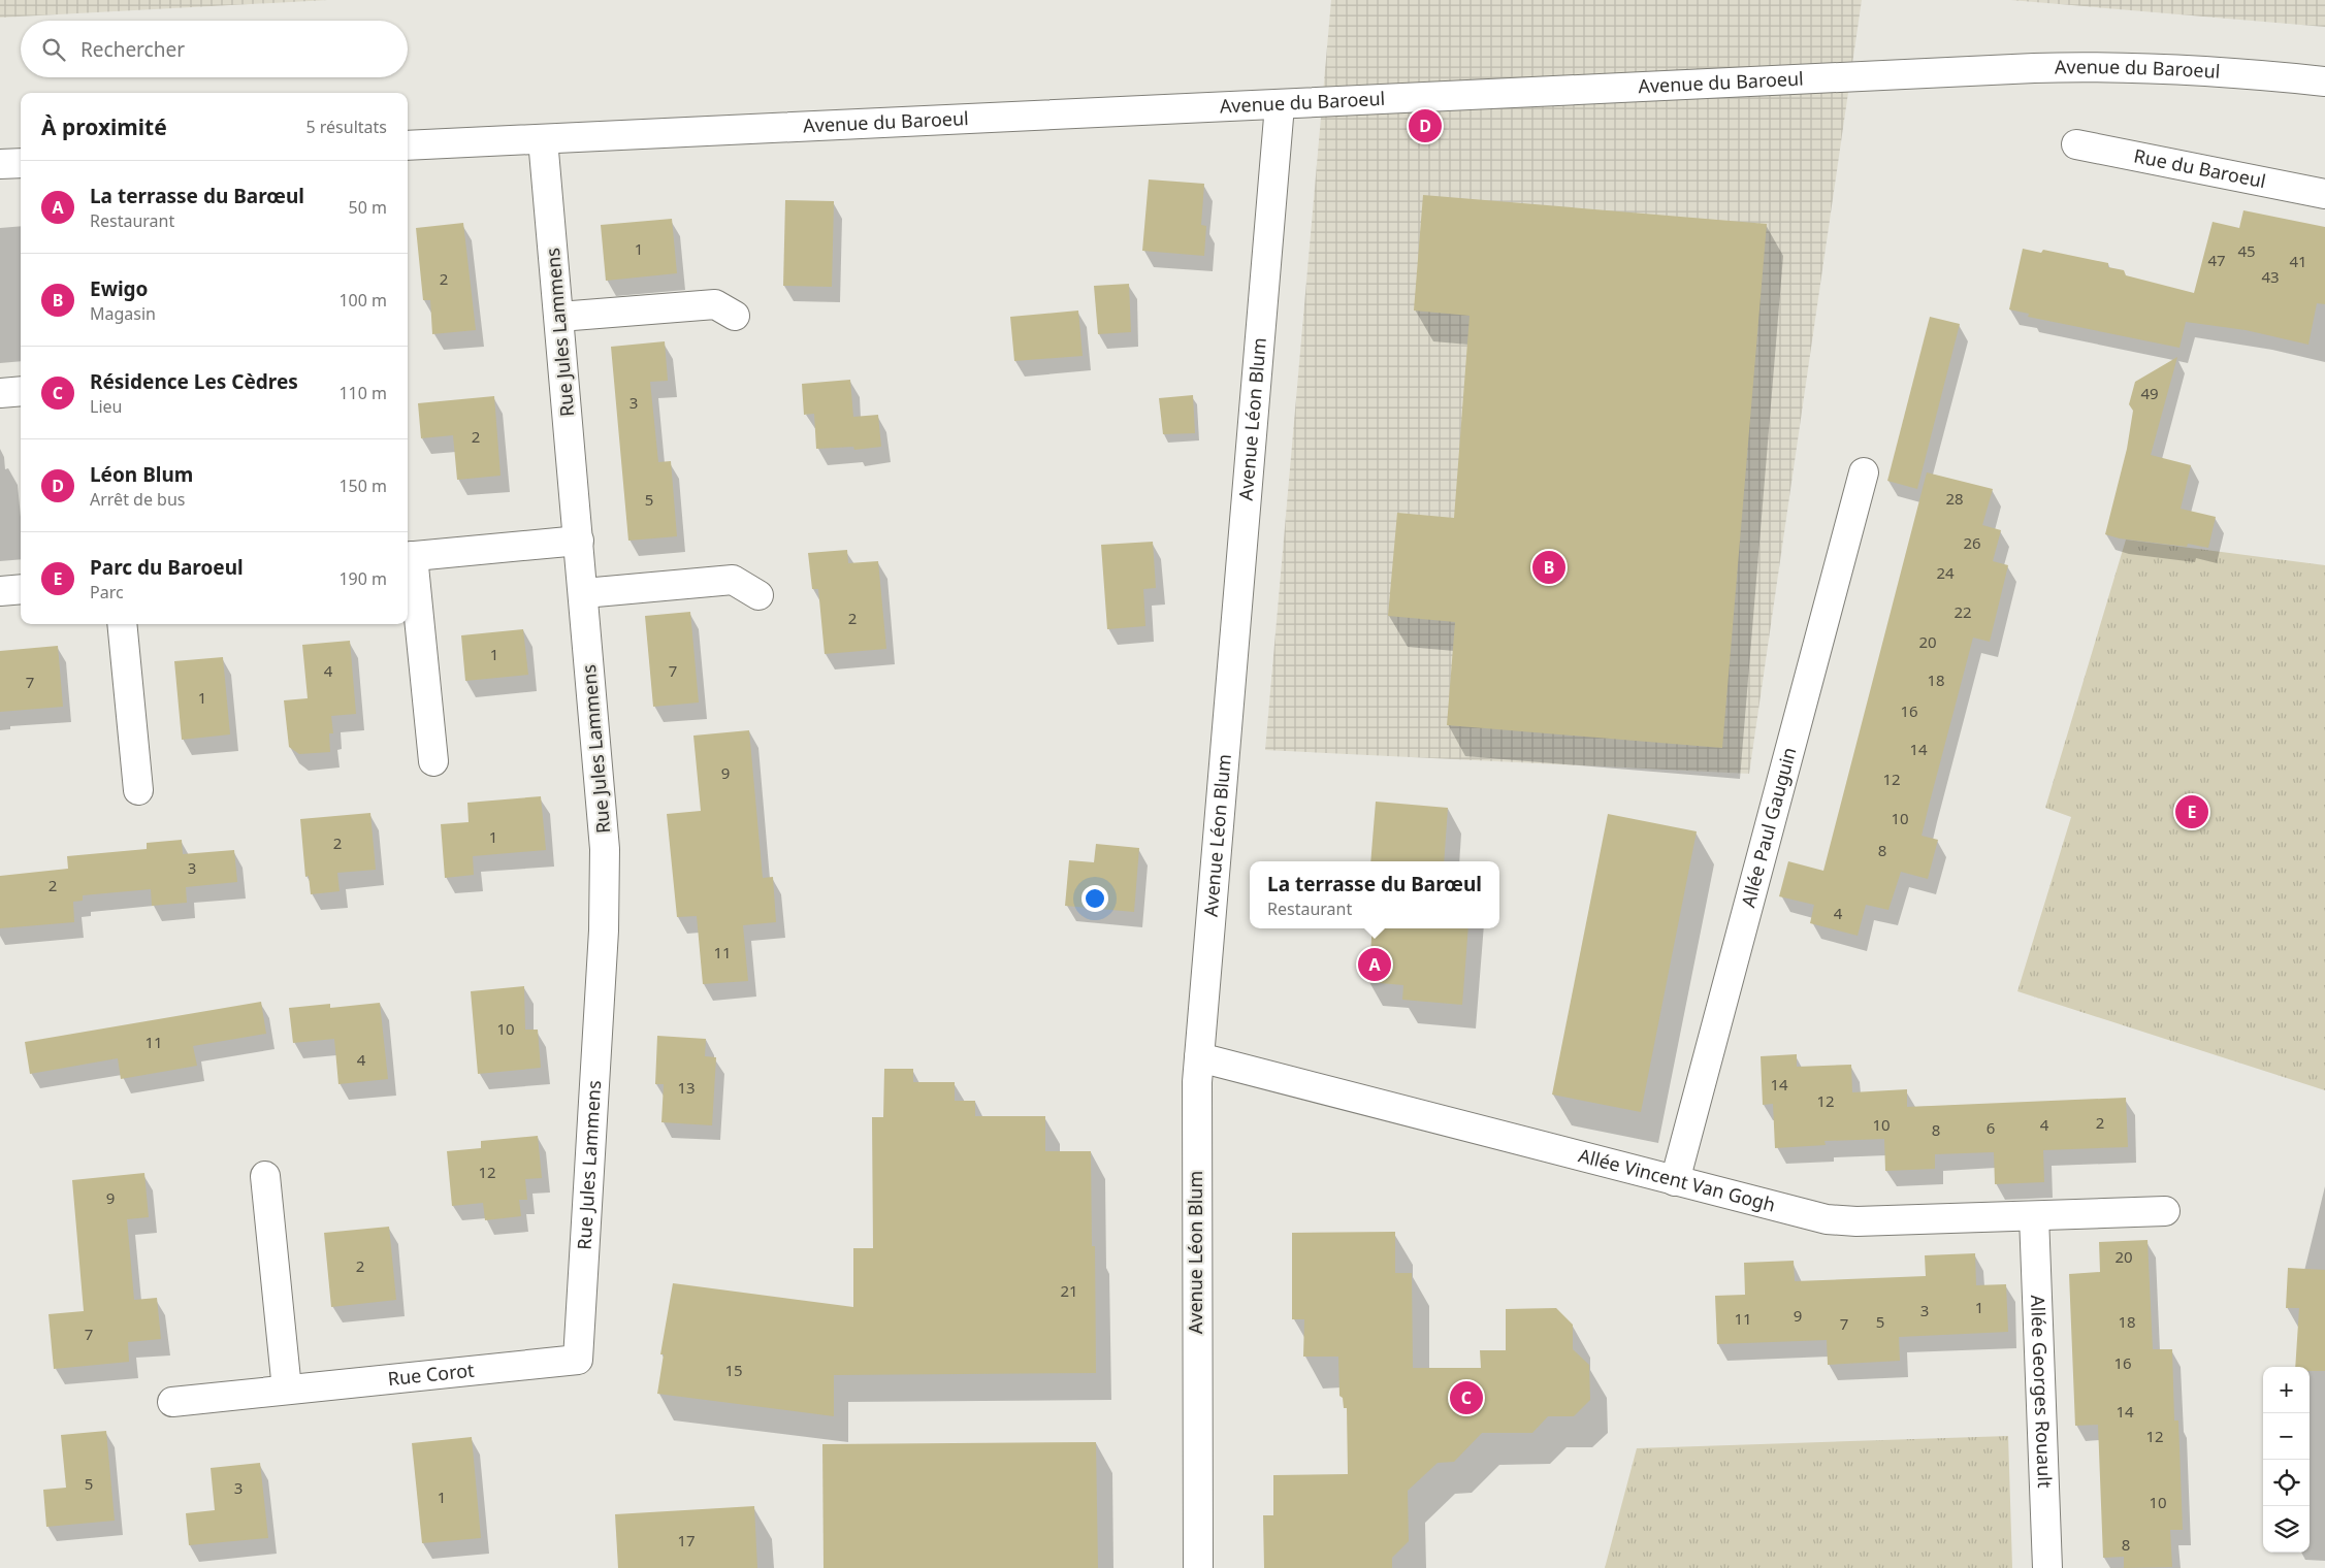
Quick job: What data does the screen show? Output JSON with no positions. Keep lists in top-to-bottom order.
{
  "streets": {
    "street": [
      "Avenue du Baroeul",
      "Rue du Baroeul",
      "Rue Jules Lammens",
      "Avenue Léon Blum",
      "Allée Paul Gauguin",
      "Allée Vincent Van Gogh",
      "Rue Corot",
      "Allée Georges Rouault"
    ]
  },
  "crossings": [
    ["Avenue du Baroeul", "Rue Jules Lammens"],
    ["Avenue du Baroeul", "Avenue Léon Blum"],
    ["Rue Jules Lammens", "Rue Corot"],
    ["Avenue Léon Blum", "Allée Vincent Van Gogh"],
    ["Allée Paul Gauguin", "Allée Vincent Van Gogh"],
    ["Allée Vincent Van Gogh", "Allée Georges Rouault"]
  ],
  "house_numbers": [
    "1",
    "45",
    "47",
    "41",
    "43",
    "2",
    "49",
    "3",
    "2",
    "28",
    "5",
    "26",
    "24",
    "22",
    "2",
    "20",
    "1",
    "4",
    "7",
    "18",
    "7",
    "1",
    "16",
    "14",
    "9",
    "12",
    "10",
    "1",
    "2",
    "8",
    "3",
    "2",
    "4",
    "11",
    "10",
    "11",
    "4",
    "14",
    "13",
    "12",
    "2",
    "10",
    "4",
    "6",
    "8",
    "12",
    "9",
    "20",
    "2",
    "21",
    "1",
    "3",
    "9",
    "11",
    "5",
    "18",
    "7",
    "7",
    "16",
    "15",
    "14",
    "12",
    "5",
    "3",
    "1",
    "10",
    "17",
    "8"
  ],
  "page": {
    "search": "Rechercher",
    "heading": ["À proximité", "5 résultats"],
    "pins": [
      "D",
      "B",
      "E",
      "A",
      "C"
    ],
    "list": [
      {
        "mark": "A",
        "name": "La terrasse du Barœul",
        "note": "Restaurant",
        "value": "50 m"
      },
      {
        "mark": "B",
        "name": "Ewigo",
        "note": "Magasin",
        "value": "100 m"
      },
      {
        "mark": "C",
        "name": "Résidence Les Cèdres",
        "note": "Lieu",
        "value": "110 m"
      },
      {
        "mark": "D",
        "name": "Léon Blum",
        "note": "Arrêt de bus",
        "value": "150 m"
      },
      {
        "mark": "E",
        "name": "Parc du Baroeul",
        "note": "Parc",
        "value": "190 m"
      }
    ],
    "popup": ["La terrasse du Barœul", "Restaurant"],
    "map_buttons": ["+", "−"]
  }
}
